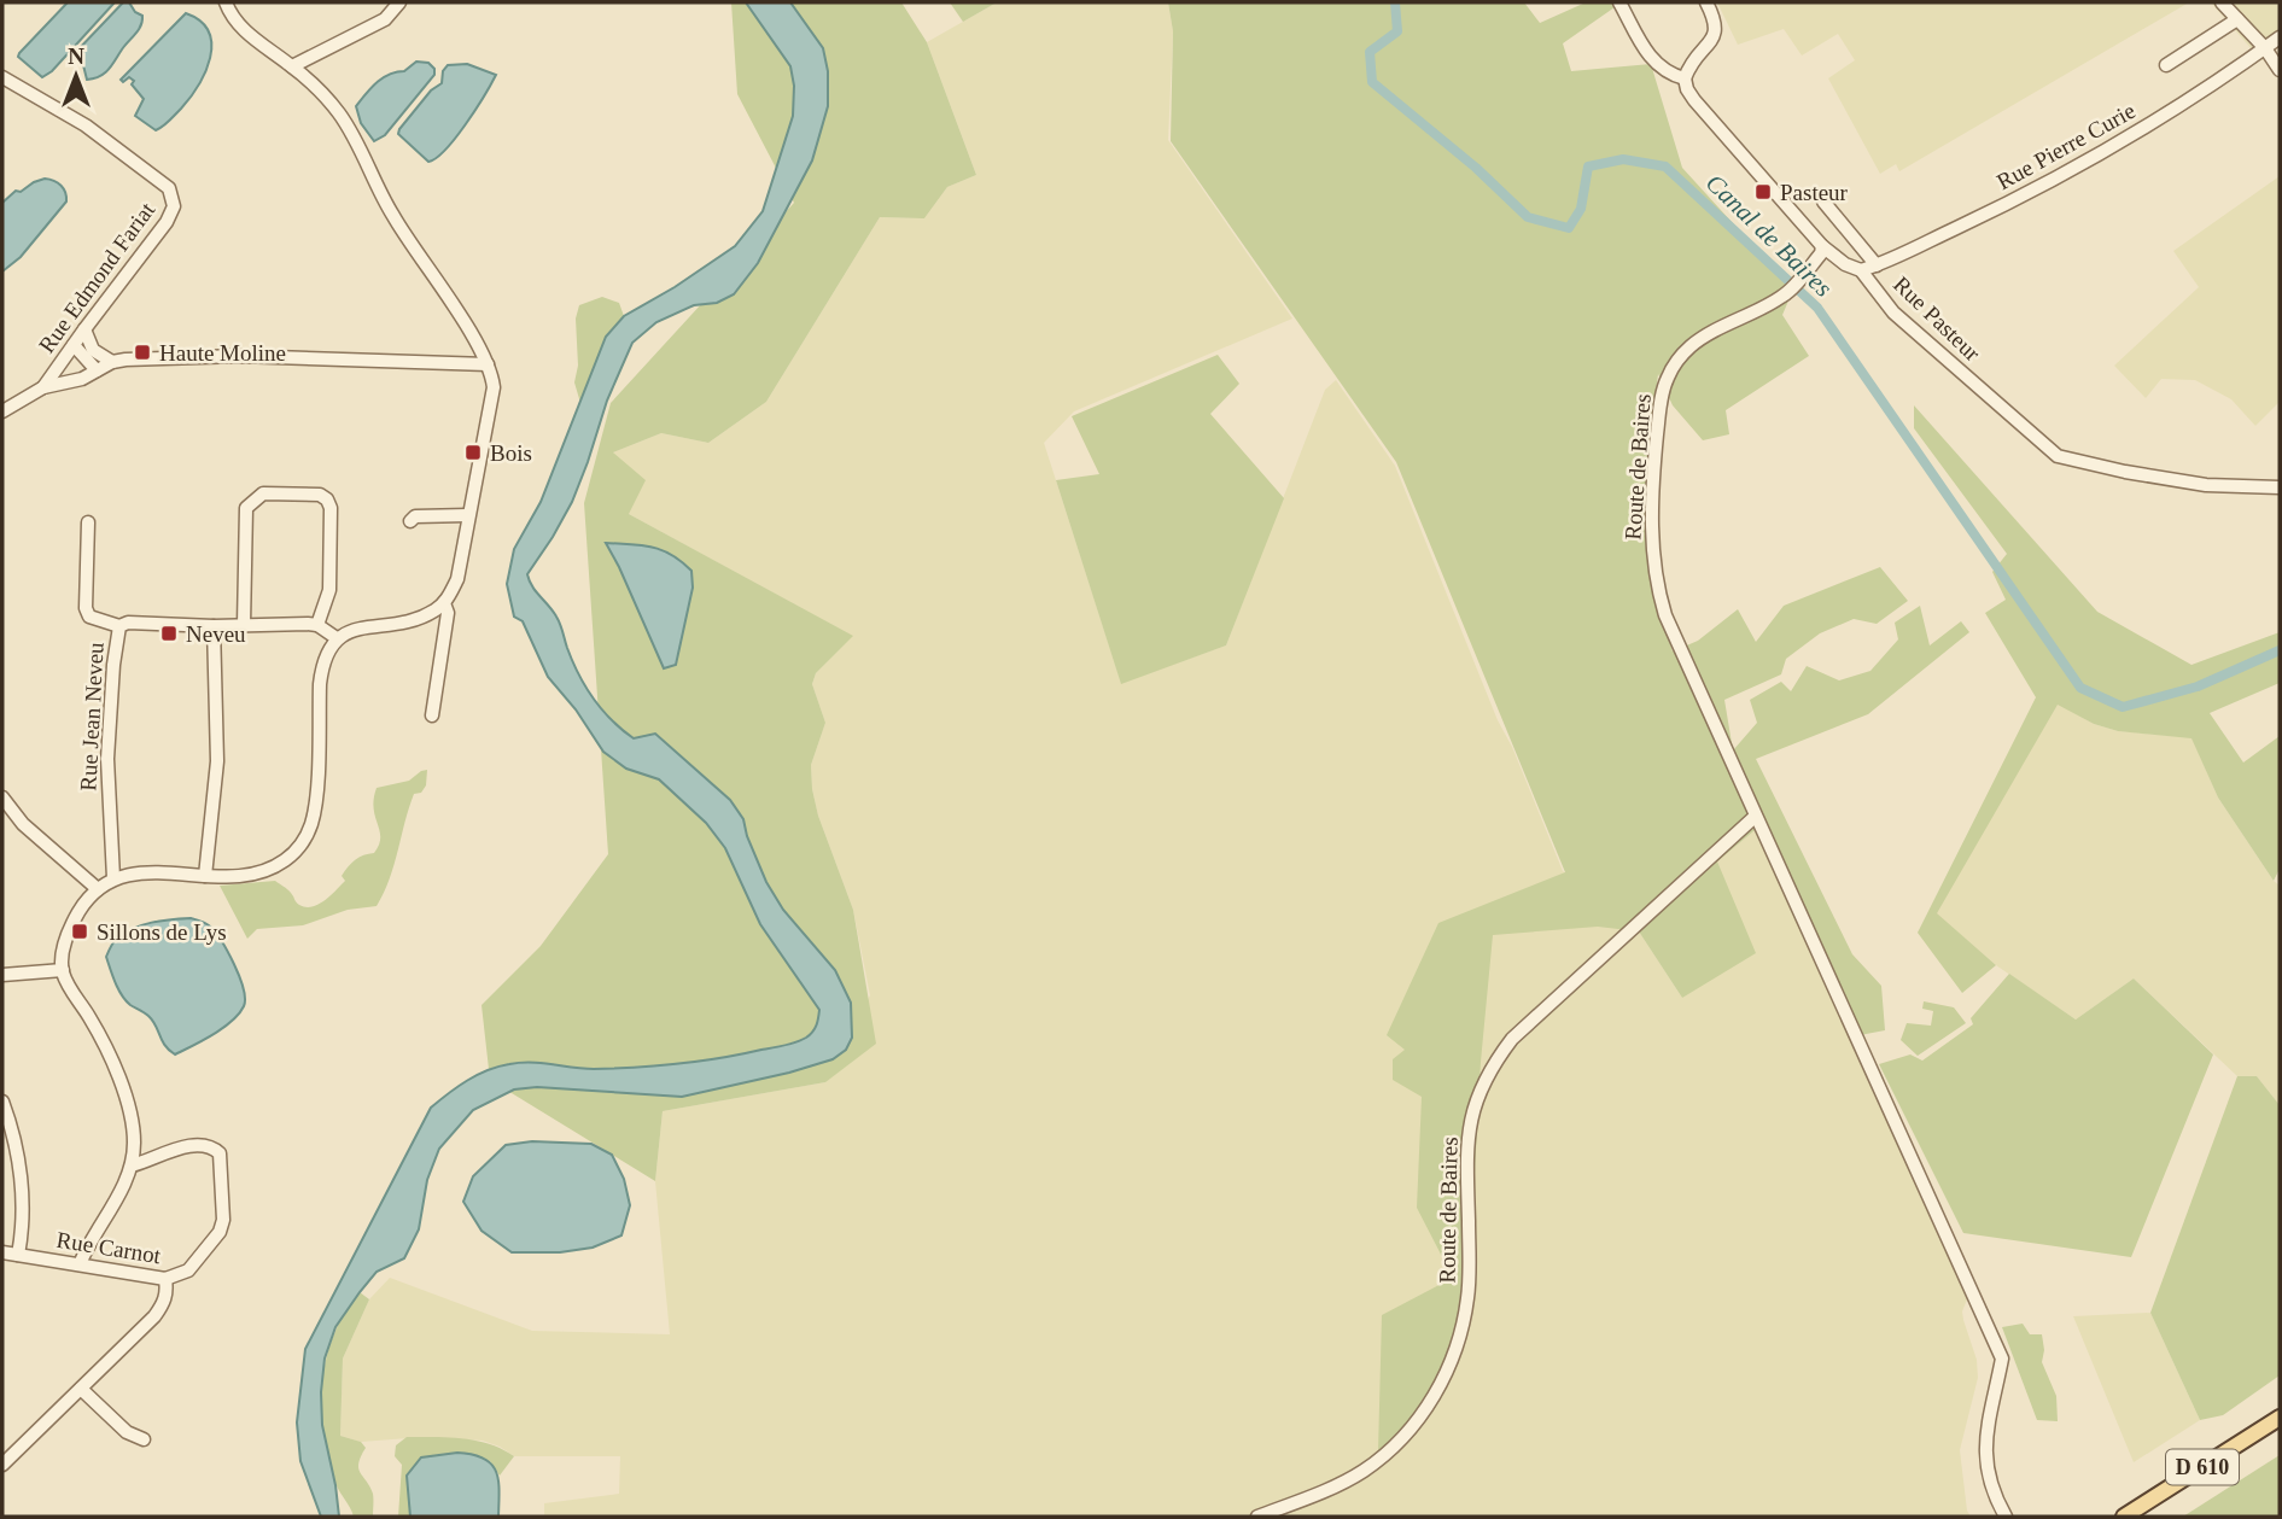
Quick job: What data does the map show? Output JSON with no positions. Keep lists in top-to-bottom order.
{
  "streets": {
    "main road": ["D 610"],
    "street": [
      "Rue Pierre Curie",
      "Rue Edmond Fariat",
      "Rue Pasteur",
      "Route de Baires",
      "Rue Jean Neveu",
      "Rue Carnot"
    ]
  },
  "crossings": [
    ["Rue Pierre Curie", "Rue Pasteur"],
    ["Rue Pasteur", "Route de Baires"]
  ],
  "water": ["Canal de Baires"],
  "places": {
    "transit": [
      "Pasteur",
      "Haute Moline",
      "Bois",
      "Neveu",
      "Sillons de Lys"
    ]
  },
  "north": "top"
}
